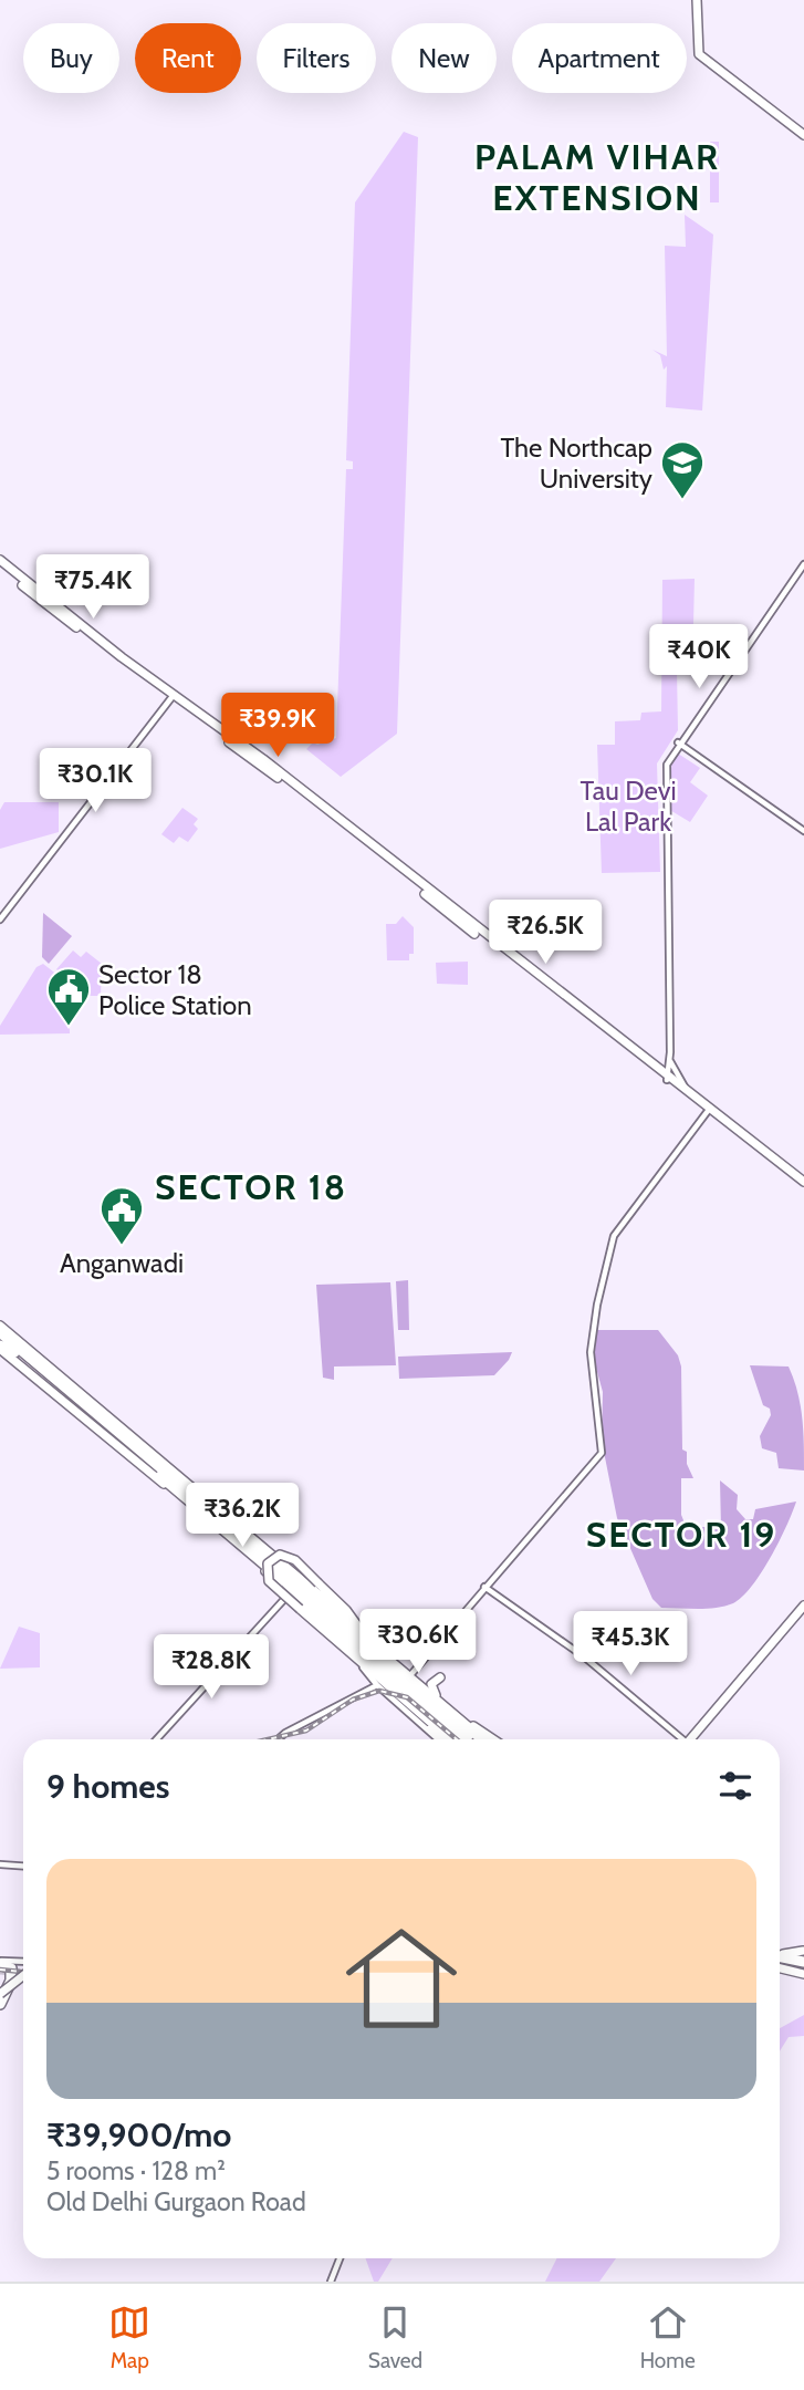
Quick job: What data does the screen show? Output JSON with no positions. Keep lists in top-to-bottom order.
{
  "districts": ["PALAM VIHAR EXTENSION", "SECTOR 18", "SECTOR 19"],
  "parks": ["Tau Devi Lal Park"],
  "places": {
    "school or university": ["The Northcap University"],
    "public building": ["Sector 18 Police Station", "Anganwadi"]
  },
  "page": {
    "chip": [
      "Buy",
      "Rent",
      "Filters",
      "New",
      "Apartment"
    ],
    "price": [
      "₹75.4K",
      "₹40K",
      "₹39.9K",
      "₹30.1K",
      "₹26.5K",
      "₹36.2K",
      "₹30.6K",
      "₹45.3K",
      "₹28.8K"
    ],
    "heading": "9 homes",
    "list": [
      {
        "name": "₹39,900/mo",
        "note": "5 rooms · 128 m² · Old Delhi Gurgaon Road"
      }
    ],
    "tabs": ["Map", "Saved", "Home"]
  }
}
